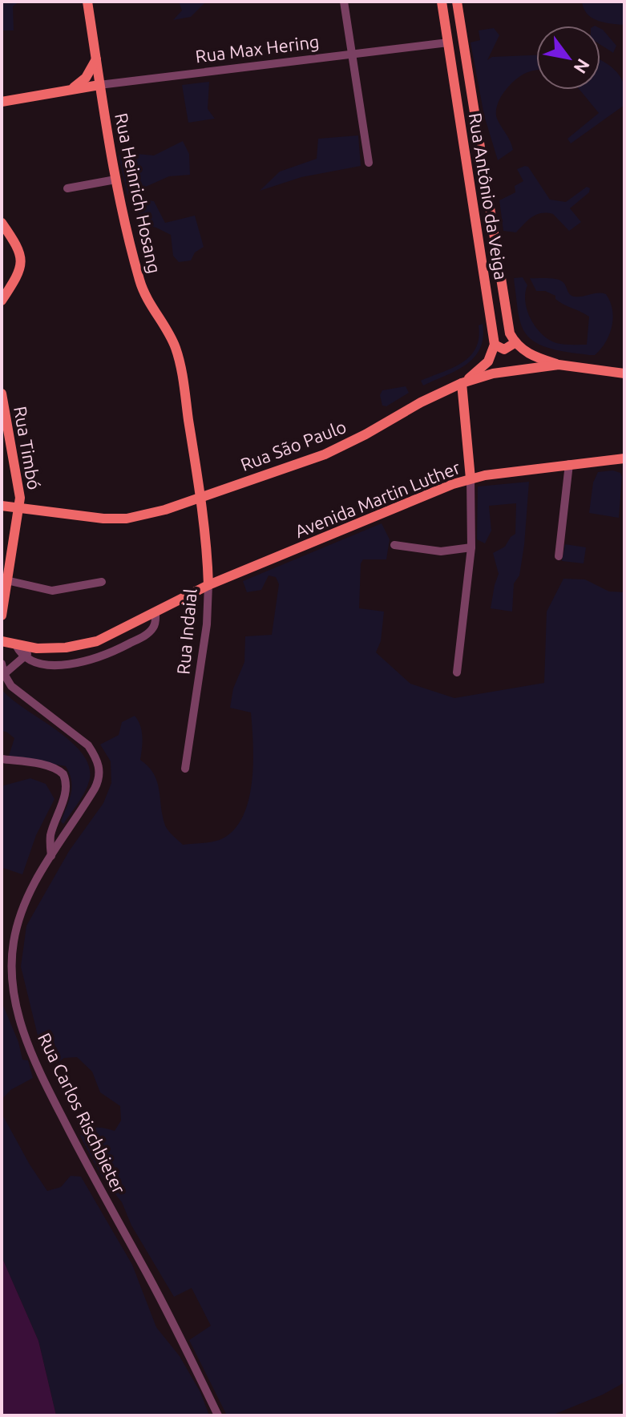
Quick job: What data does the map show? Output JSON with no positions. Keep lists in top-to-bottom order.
{
  "streets": {
    "main road": [
      "Rua Max Hering",
      "Rua Heinrich Hosang",
      "Rua Antônio da Veiga",
      "Rua São Paulo",
      "Rua Timbó",
      "Avenida Martin Luther",
      "Rua Indaial"
    ],
    "street": ["Rua Carlos Rischbieter"]
  },
  "crossings": [
    ["Rua Max Hering", "Rua Heinrich Hosang"],
    ["Rua Max Hering", "Rua Antônio da Veiga"],
    ["Rua Heinrich Hosang", "Rua São Paulo"],
    ["Rua Heinrich Hosang", "Rua Indaial"],
    ["Rua São Paulo", "Rua Timbó"],
    ["Rua São Paulo", "Rua Indaial"],
    ["Avenida Martin Luther", "Rua Indaial"]
  ],
  "north": "bottom right"
}
